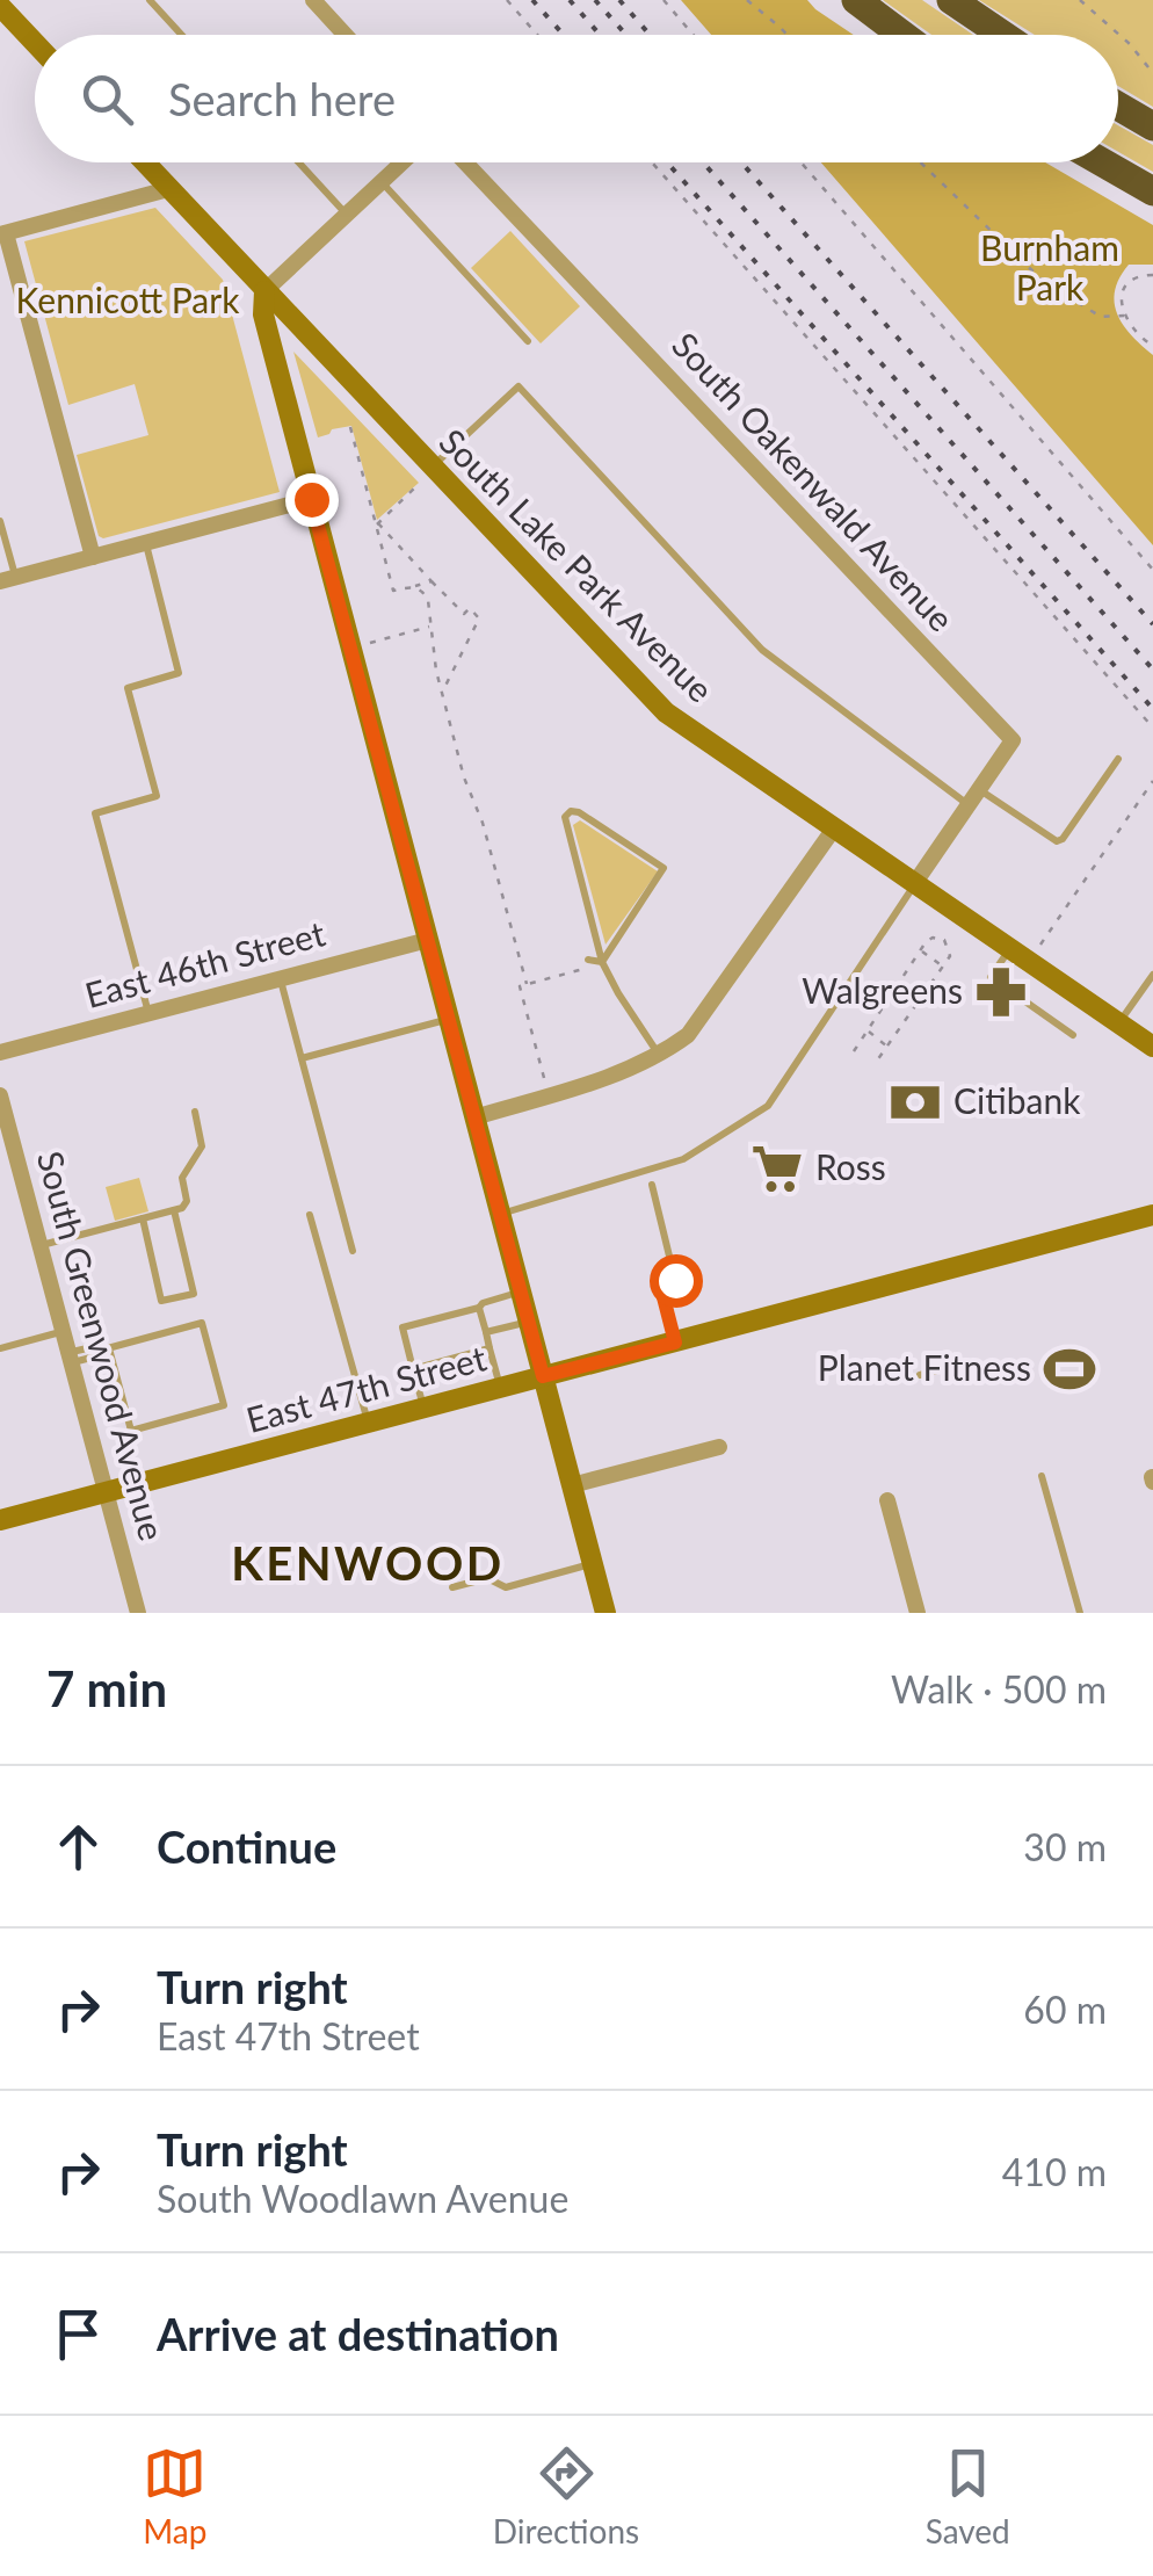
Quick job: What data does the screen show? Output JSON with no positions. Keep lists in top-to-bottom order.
{
  "streets": {
    "street": [
      "South Oakenwald Avenue",
      "South Lake Park Avenue",
      "East 46th Street",
      "South Greenwood Avenue",
      "East 47th Street"
    ]
  },
  "crossings": [
    ["South Oakenwald Avenue", "South Lake Park Avenue"],
    ["South Greenwood Avenue", "East 47th Street"]
  ],
  "districts": ["KENWOOD"],
  "parks": ["Burnham Park", "Kennicott Park"],
  "places": {
    "pharmacy": ["Walgreens"],
    "bank": ["Citibank"],
    "supermarket": ["Ross"],
    "sports": ["Planet Fitness"]
  },
  "page": {
    "search": "Search here",
    "heading": ["7 min", "Walk · 500 m"],
    "list": [
      ["Continue", "30 m"],
      ["Turn right", "East 47th Street", "60 m"],
      ["Turn right", "South Woodlawn Avenue", "410 m"],
      "Arrive at destination"
    ],
    "nav": ["Map", "Directions", "Saved"]
  }
}
